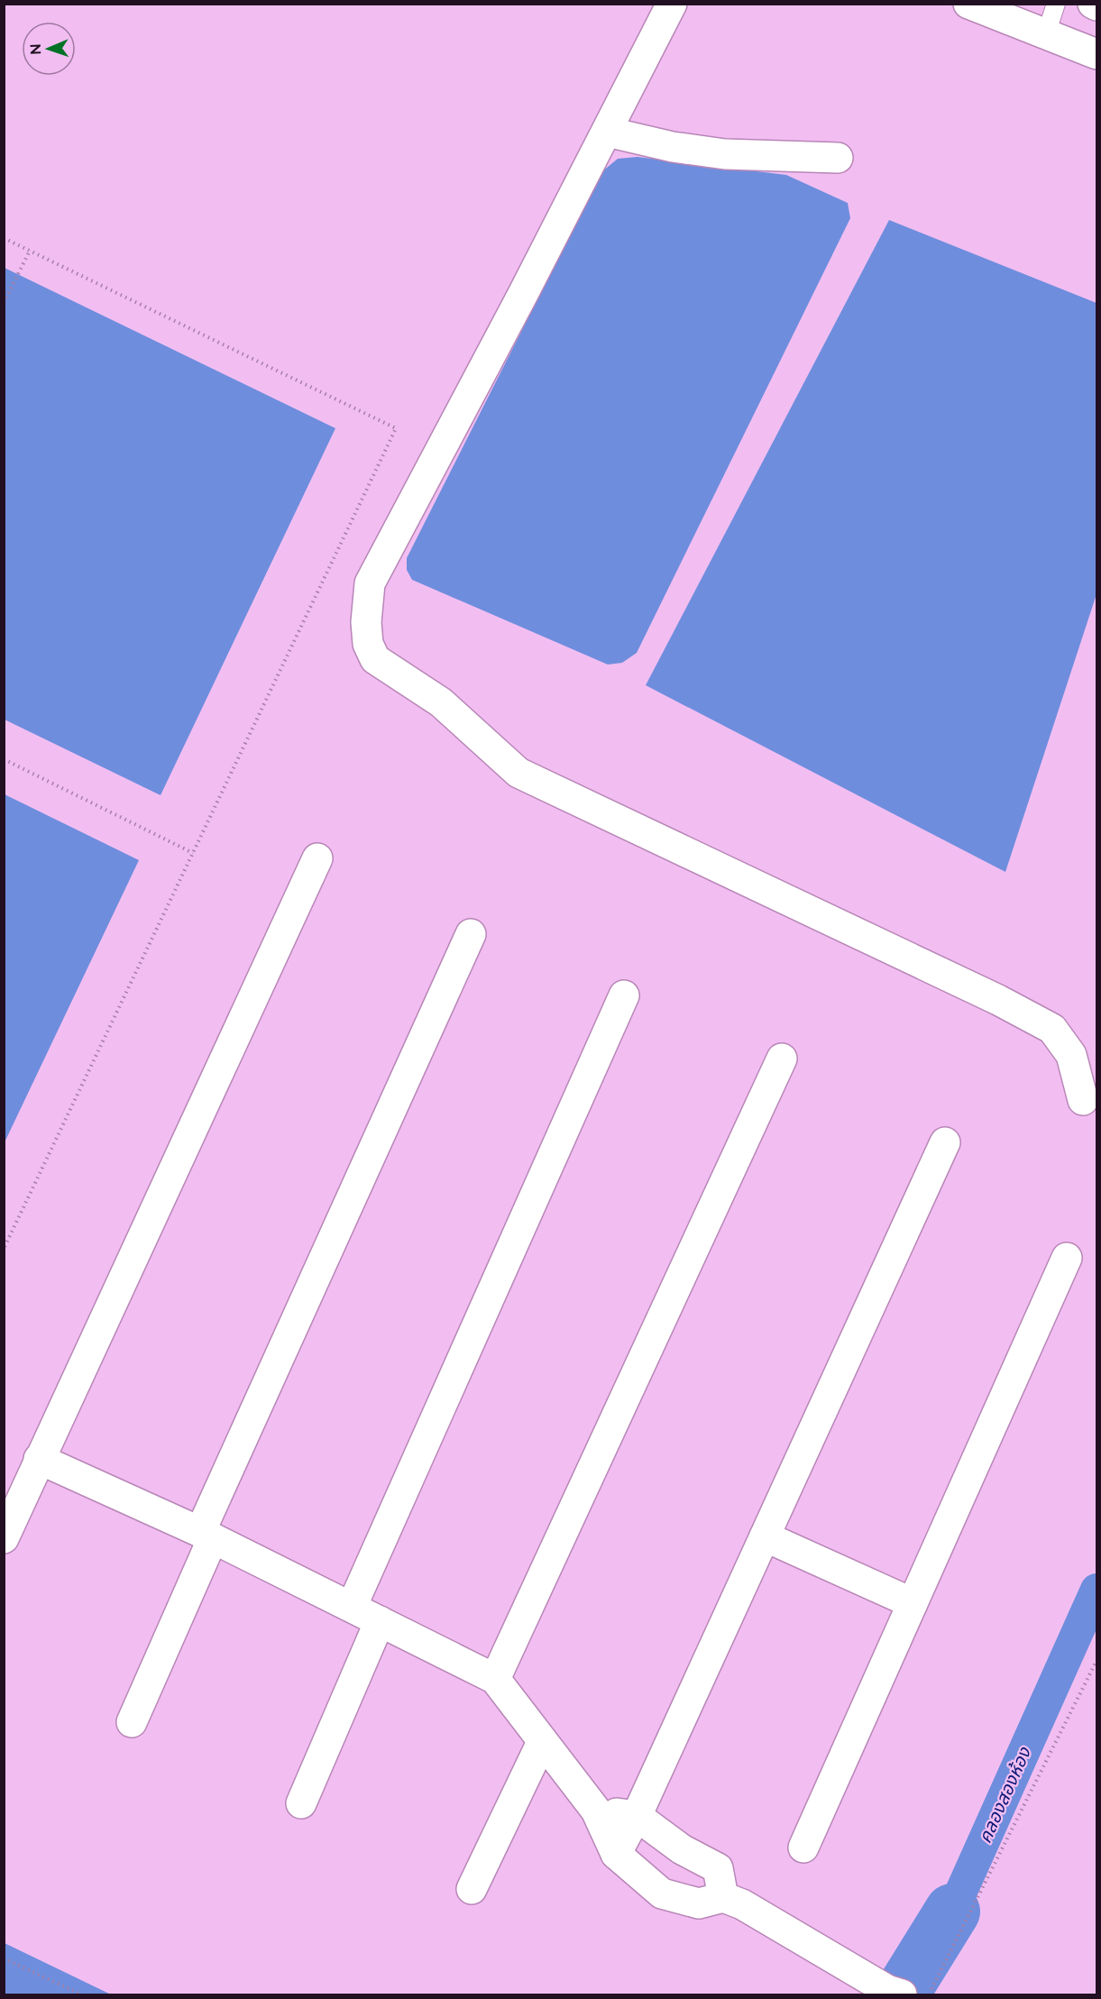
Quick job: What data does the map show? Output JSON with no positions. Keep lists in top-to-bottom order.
{
  "water": ["คลองสองห้อง"],
  "north": "left"
}
